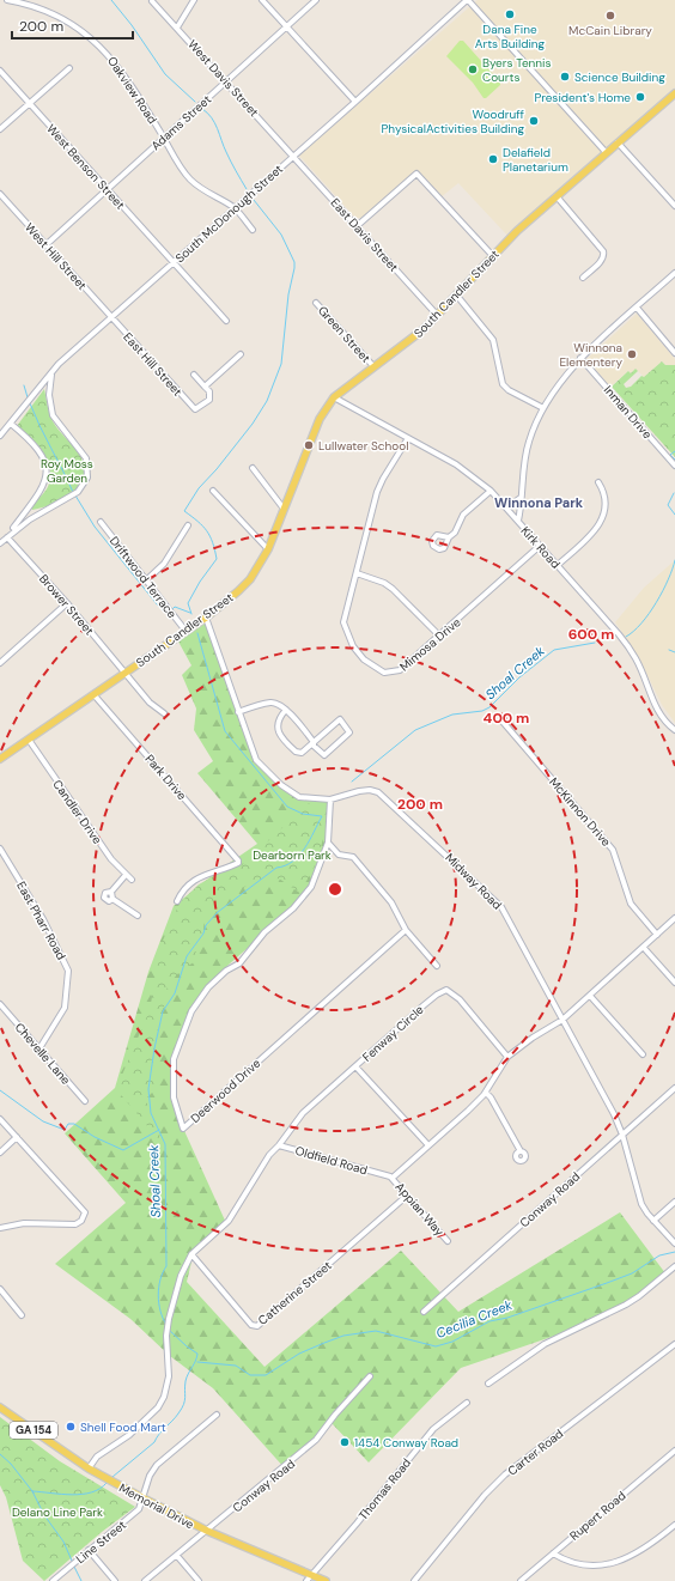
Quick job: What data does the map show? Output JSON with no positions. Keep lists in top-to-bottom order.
{
  "streets": {
    "main road": ["South Candler Street", "GA 154", "Memorial Drive"],
    "street": [
      "West Davis Street",
      "Oakview Road",
      "Adams Street",
      "West Benson Street",
      "South McDonough Street",
      "East Davis Street",
      "West Hill Street",
      "Green Street",
      "East Hill Street",
      "Inman Drive",
      "Kirk Road",
      "Driftwood Terrace",
      "Brower Street",
      "Mimosa Drive",
      "Park Drive",
      "Candler Drive",
      "McKinnon Drive",
      "Midway Road",
      "East Pharr Road",
      "Fenway Circle",
      "Chevelle Lane",
      "Deerwood Drive",
      "Oldfield Road",
      "Conway Road",
      "Appian Way",
      "Catherine Street",
      "Carter Road",
      "Thomas Road",
      "Rupert Road",
      "Line Street"
    ]
  },
  "crossings": [
    ["West Davis Street", "Adams Street"],
    ["West Davis Street", "South McDonough Street"],
    ["West Davis Street", "East Davis Street"],
    ["Oakview Road", "Adams Street"],
    ["Oakview Road", "South McDonough Street"],
    ["Adams Street", "West Benson Street"],
    ["Adams Street", "West Hill Street"],
    ["West Benson Street", "South McDonough Street"],
    ["South McDonough Street", "East Davis Street"],
    ["South McDonough Street", "West Hill Street"],
    ["South McDonough Street", "East Hill Street"],
    ["East Davis Street", "South Candler Street"],
    ["West Hill Street", "East Hill Street"],
    ["South Candler Street", "Green Street"],
    ["South Candler Street", "Kirk Road"],
    ["South Candler Street", "Driftwood Terrace"],
    ["South Candler Street", "Brower Street"],
    ["South Candler Street", "Park Drive"],
    ["South Candler Street", "Candler Drive"],
    ["South Candler Street", "Midway Road"],
    ["Kirk Road", "Mimosa Drive"],
    ["Midway Road", "Deerwood Drive"],
    ["Midway Road", "Conway Road"],
    ["East Pharr Road", "Chevelle Lane"],
    ["Fenway Circle", "Oldfield Road"],
    ["Oldfield Road", "Appian Way"],
    ["Oldfield Road", "Catherine Street"],
    ["Oldfield Road", "Memorial Drive"],
    ["Conway Road", "Memorial Drive"],
    ["Appian Way", "Catherine Street"],
    ["Thomas Road", "Memorial Drive"],
    ["Memorial Drive", "Line Street"]
  ],
  "districts": ["Winnona Park"],
  "water": ["Shoal Creek", "Cecilia Creek"],
  "parks": ["Roy Moss Garden", "Dearborn Park", "Delano Line Park"],
  "places": [
    "Dana Fine Arts Building",
    "McCain Library",
    "Byers Tennis Courts",
    "Science Building",
    "President's Home",
    "Woodruff PhysicalActivities Building",
    "Delafield Planetarium",
    "Winnona Elementery",
    "Lullwater School",
    "Shell Food Mart",
    "1454 Conway Road"
  ],
  "scale_bar": "200 m",
  "rings": ["600 m", "400 m", "200 m"]
}
